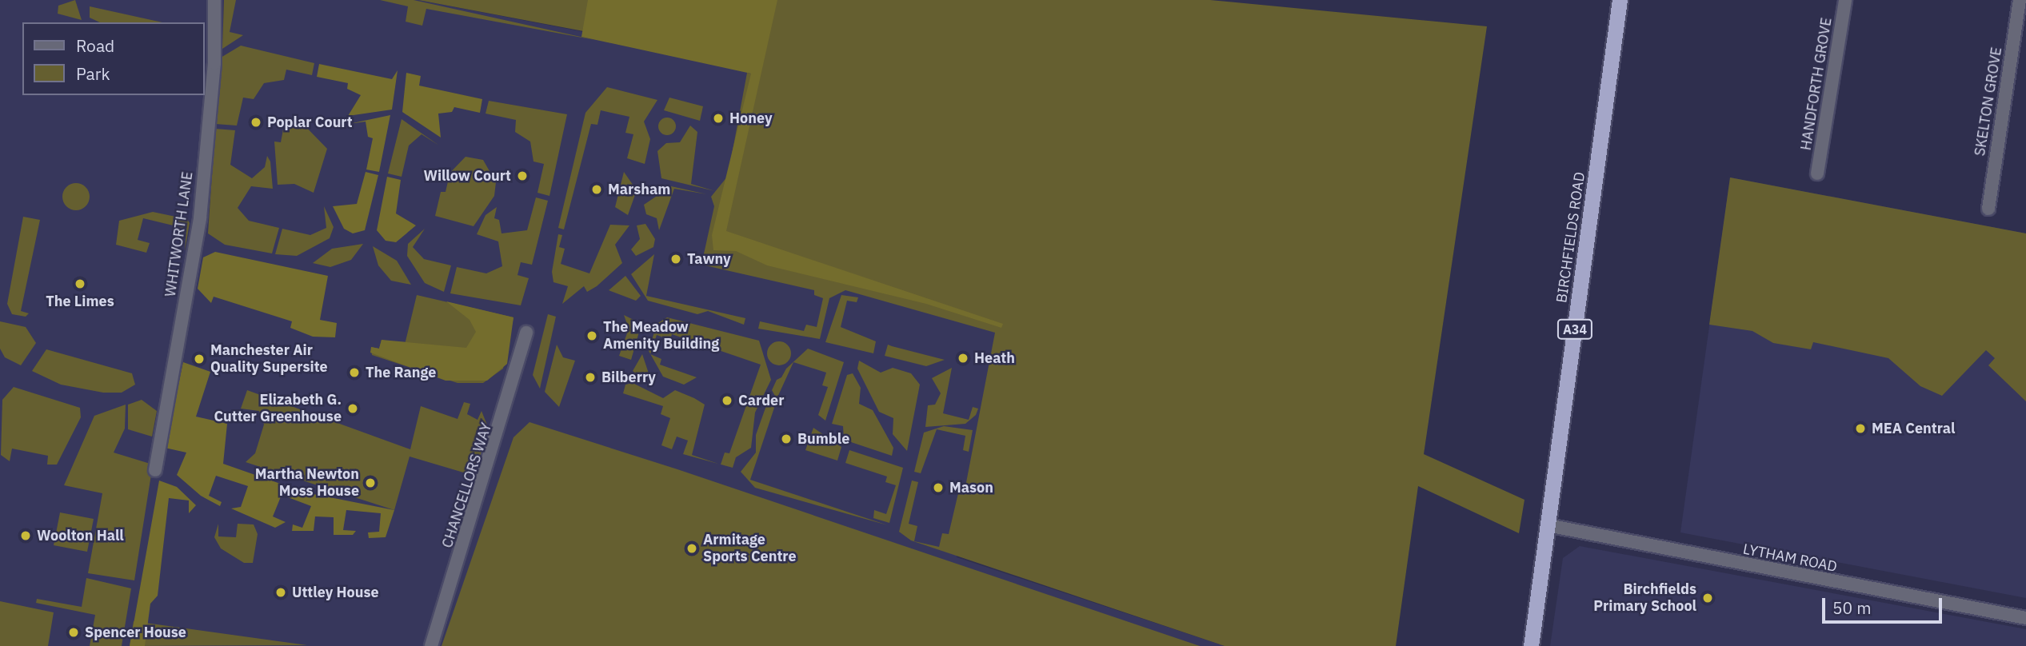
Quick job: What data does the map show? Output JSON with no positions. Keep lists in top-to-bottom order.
{
  "streets": {
    "highway": ["BIRCHFIELDS ROAD", "A34"],
    "street": [
      "HANDFORTH GROVE",
      "SKELTON GROVE",
      "WHITWORTH LANE",
      "CHANCELLORS WAY",
      "LYTHAM ROAD"
    ]
  },
  "crossings": [
    ["BIRCHFIELDS ROAD", "LYTHAM ROAD"]
  ],
  "places": [
    "Honey",
    "Poplar Court",
    "Willow Court",
    "Marsham",
    "Tawny",
    "The Limes",
    "The Meadow Amenity Building",
    "Heath",
    "Manchester Air Quality Supersite",
    "The Range",
    "Bilberry",
    "Carder",
    "Elizabeth G. Cutter Greenhouse",
    "MEA Central",
    "Bumble",
    "Martha Newton Moss House",
    "Mason",
    "Woolton Hall",
    "Armitage Sports Centre",
    "Uttley House",
    "Birchfields Primary School",
    "Spencer House"
  ],
  "legend": ["Road", "Park"],
  "scale_bar": "50 m"
}
